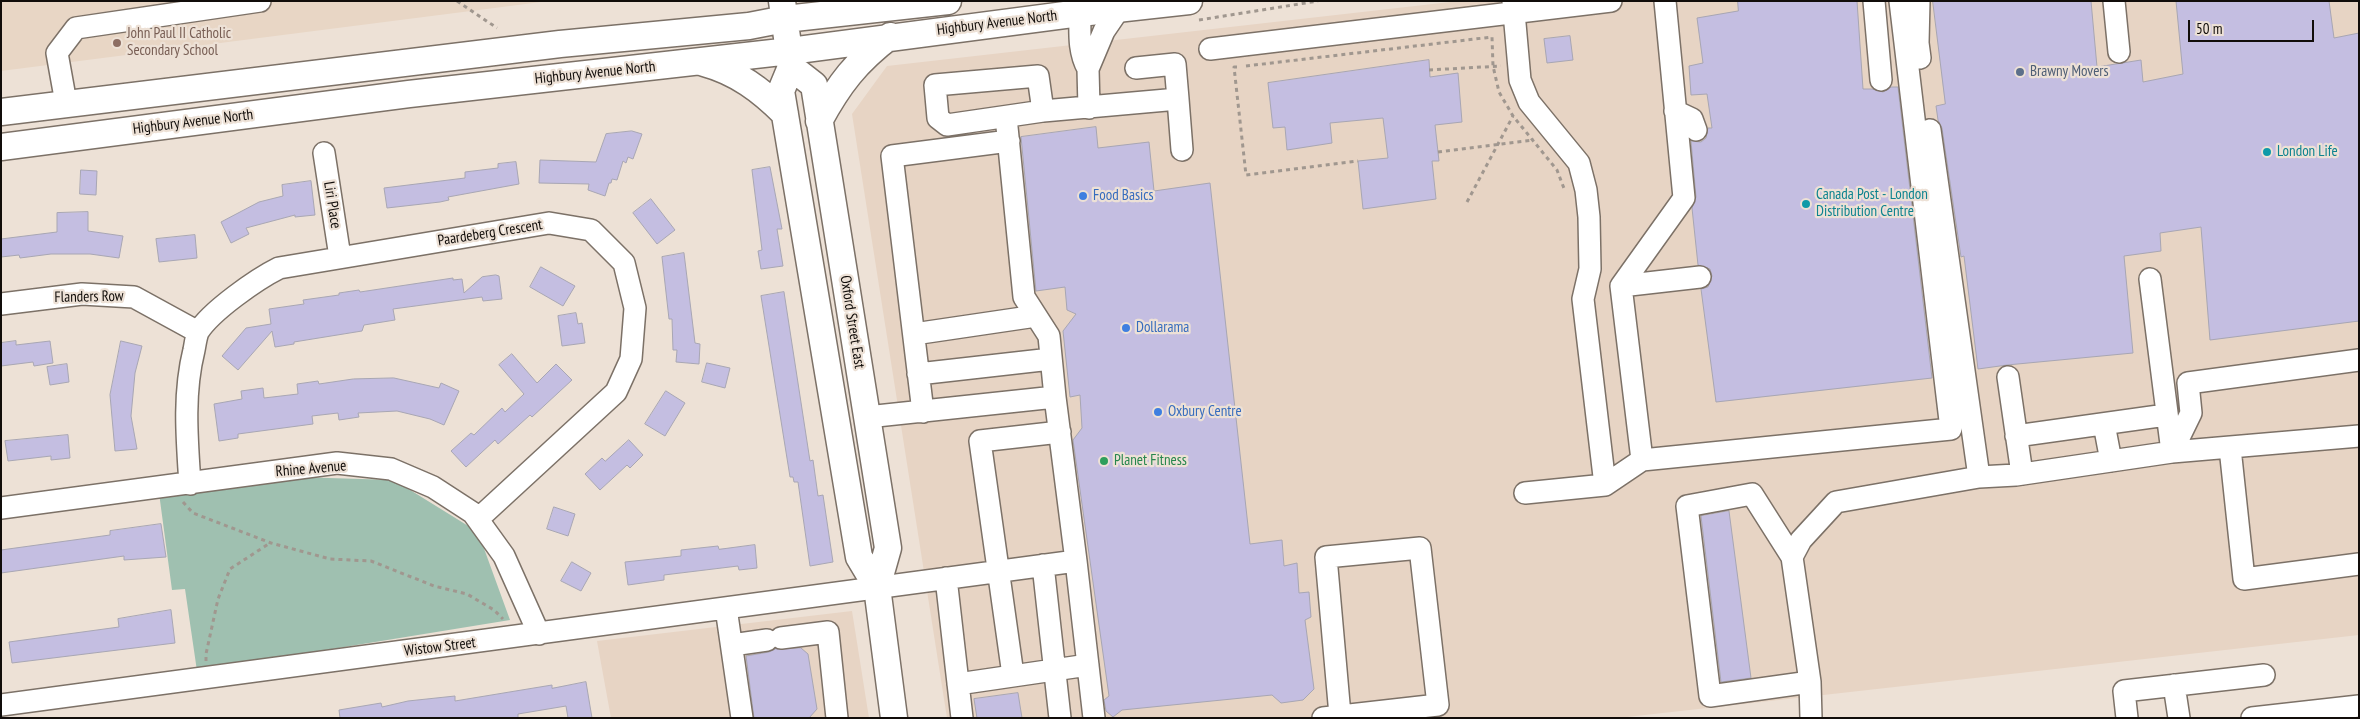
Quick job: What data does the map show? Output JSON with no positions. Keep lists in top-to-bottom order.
{
  "streets": {
    "main road": ["Highbury Avenue North", "Oxford Street East"],
    "street": [
      "Liri Place",
      "Paardeberg Crescent",
      "Flanders Row",
      "Rhine Avenue",
      "Wistow Street"
    ]
  },
  "crossings": [
    ["Highbury Avenue North", "Oxford Street East"],
    ["Liri Place", "Paardeberg Crescent"],
    ["Paardeberg Crescent", "Flanders Row"],
    ["Paardeberg Crescent", "Rhine Avenue"],
    ["Oxford Street East", "Wistow Street"],
    ["Rhine Avenue", "Wistow Street"]
  ],
  "places": [
    "John Paul II Catholic Secondary School",
    "Brawny Movers",
    "London Life",
    "Food Basics",
    "Canada Post - London Distribution Centre",
    "Dollarama",
    "Oxbury Centre",
    "Planet Fitness"
  ],
  "scale_bar": "50 m"
}
